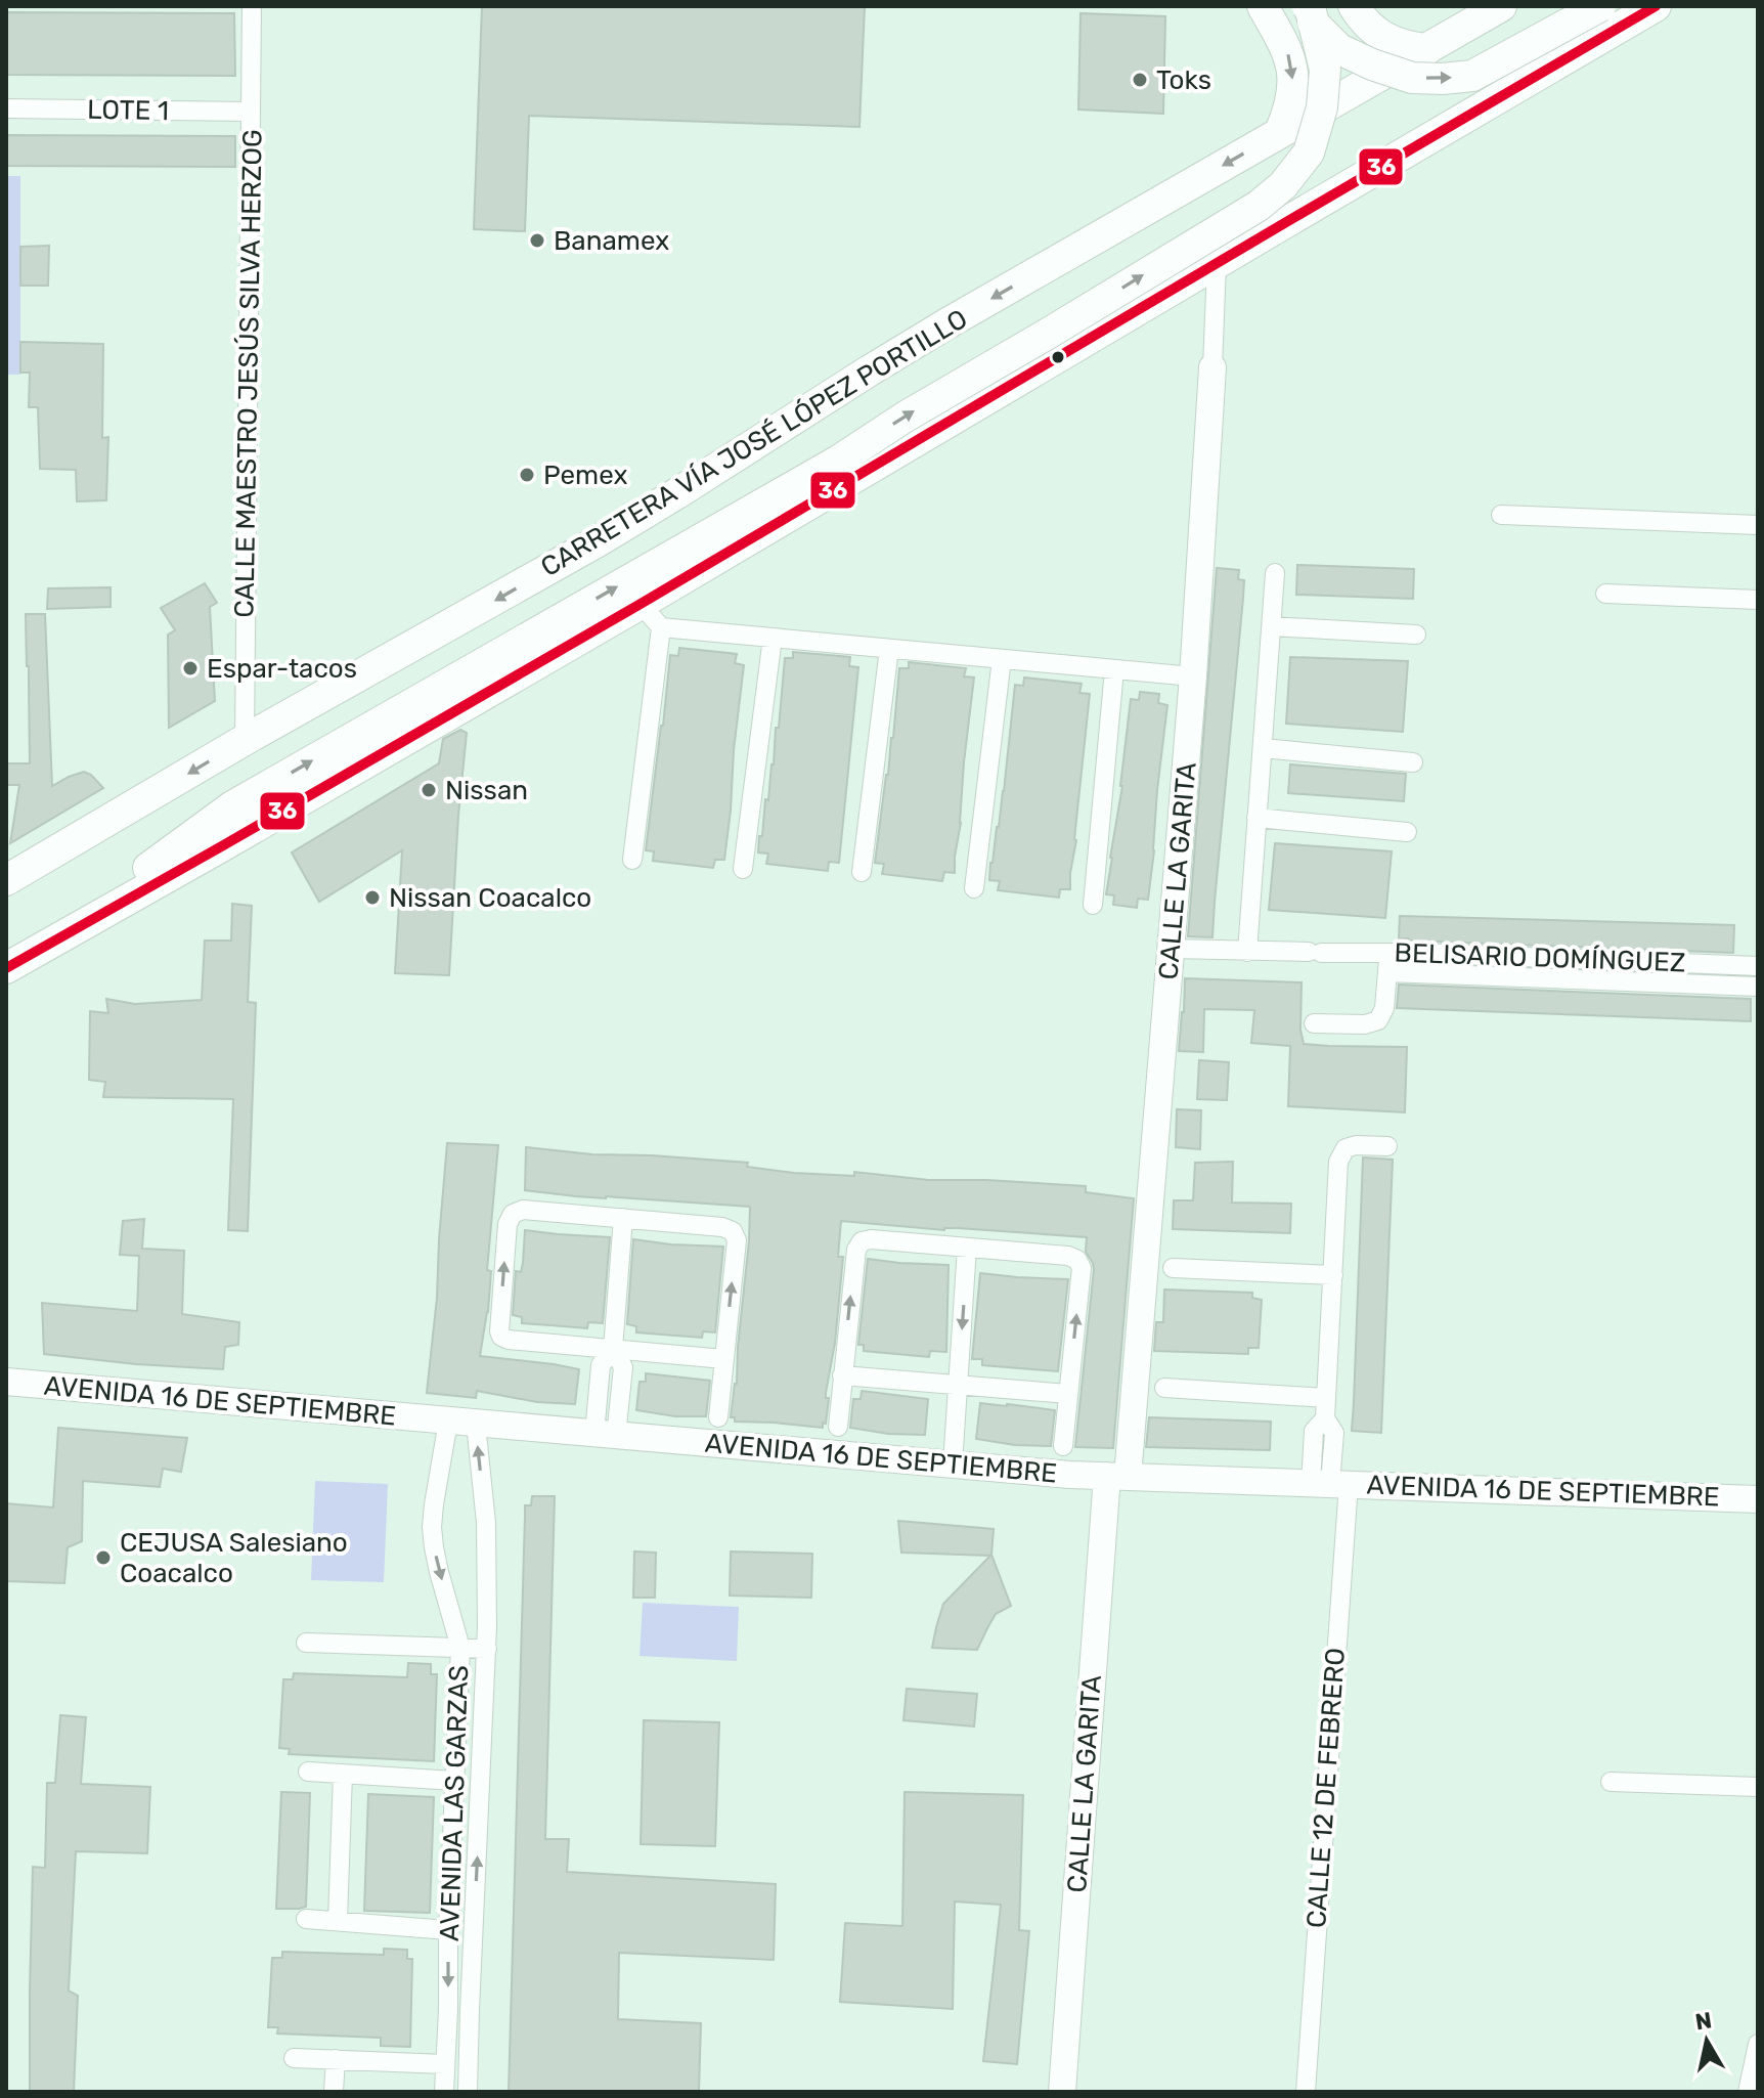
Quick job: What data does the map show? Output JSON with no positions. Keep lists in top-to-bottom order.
{
  "streets": {
    "main road": ["CARRETERA VÍA JOSÉ LÓPEZ PORTILLO"],
    "street": [
      "LOTE 1",
      "CALLE MAESTRO JESÚS SILVA HERZOG",
      "CALLE LA GARITA",
      "BELISARIO DOMÍNGUEZ",
      "AVENIDA 16 DE SEPTIEMBRE",
      "CALLE 12 DE FEBRERO",
      "AVENIDA LAS GARZAS"
    ]
  },
  "crossings": [
    ["LOTE 1", "CALLE MAESTRO JESÚS SILVA HERZOG"],
    ["CALLE MAESTRO JESÚS SILVA HERZOG", "CARRETERA VÍA JOSÉ LÓPEZ PORTILLO"],
    ["CALLE LA GARITA", "BELISARIO DOMÍNGUEZ"],
    ["CALLE LA GARITA", "AVENIDA 16 DE SEPTIEMBRE"],
    ["AVENIDA 16 DE SEPTIEMBRE", "CALLE 12 DE FEBRERO"],
    ["AVENIDA 16 DE SEPTIEMBRE", "AVENIDA LAS GARZAS"]
  ],
  "places": [
    "Toks",
    "Banamex",
    "Pemex",
    "Espar-tacos",
    "Nissan",
    "Nissan Coacalco",
    "CEJUSA Salesiano Coacalco"
  ],
  "lines": ["transit line 36"],
  "north": "top"
}
